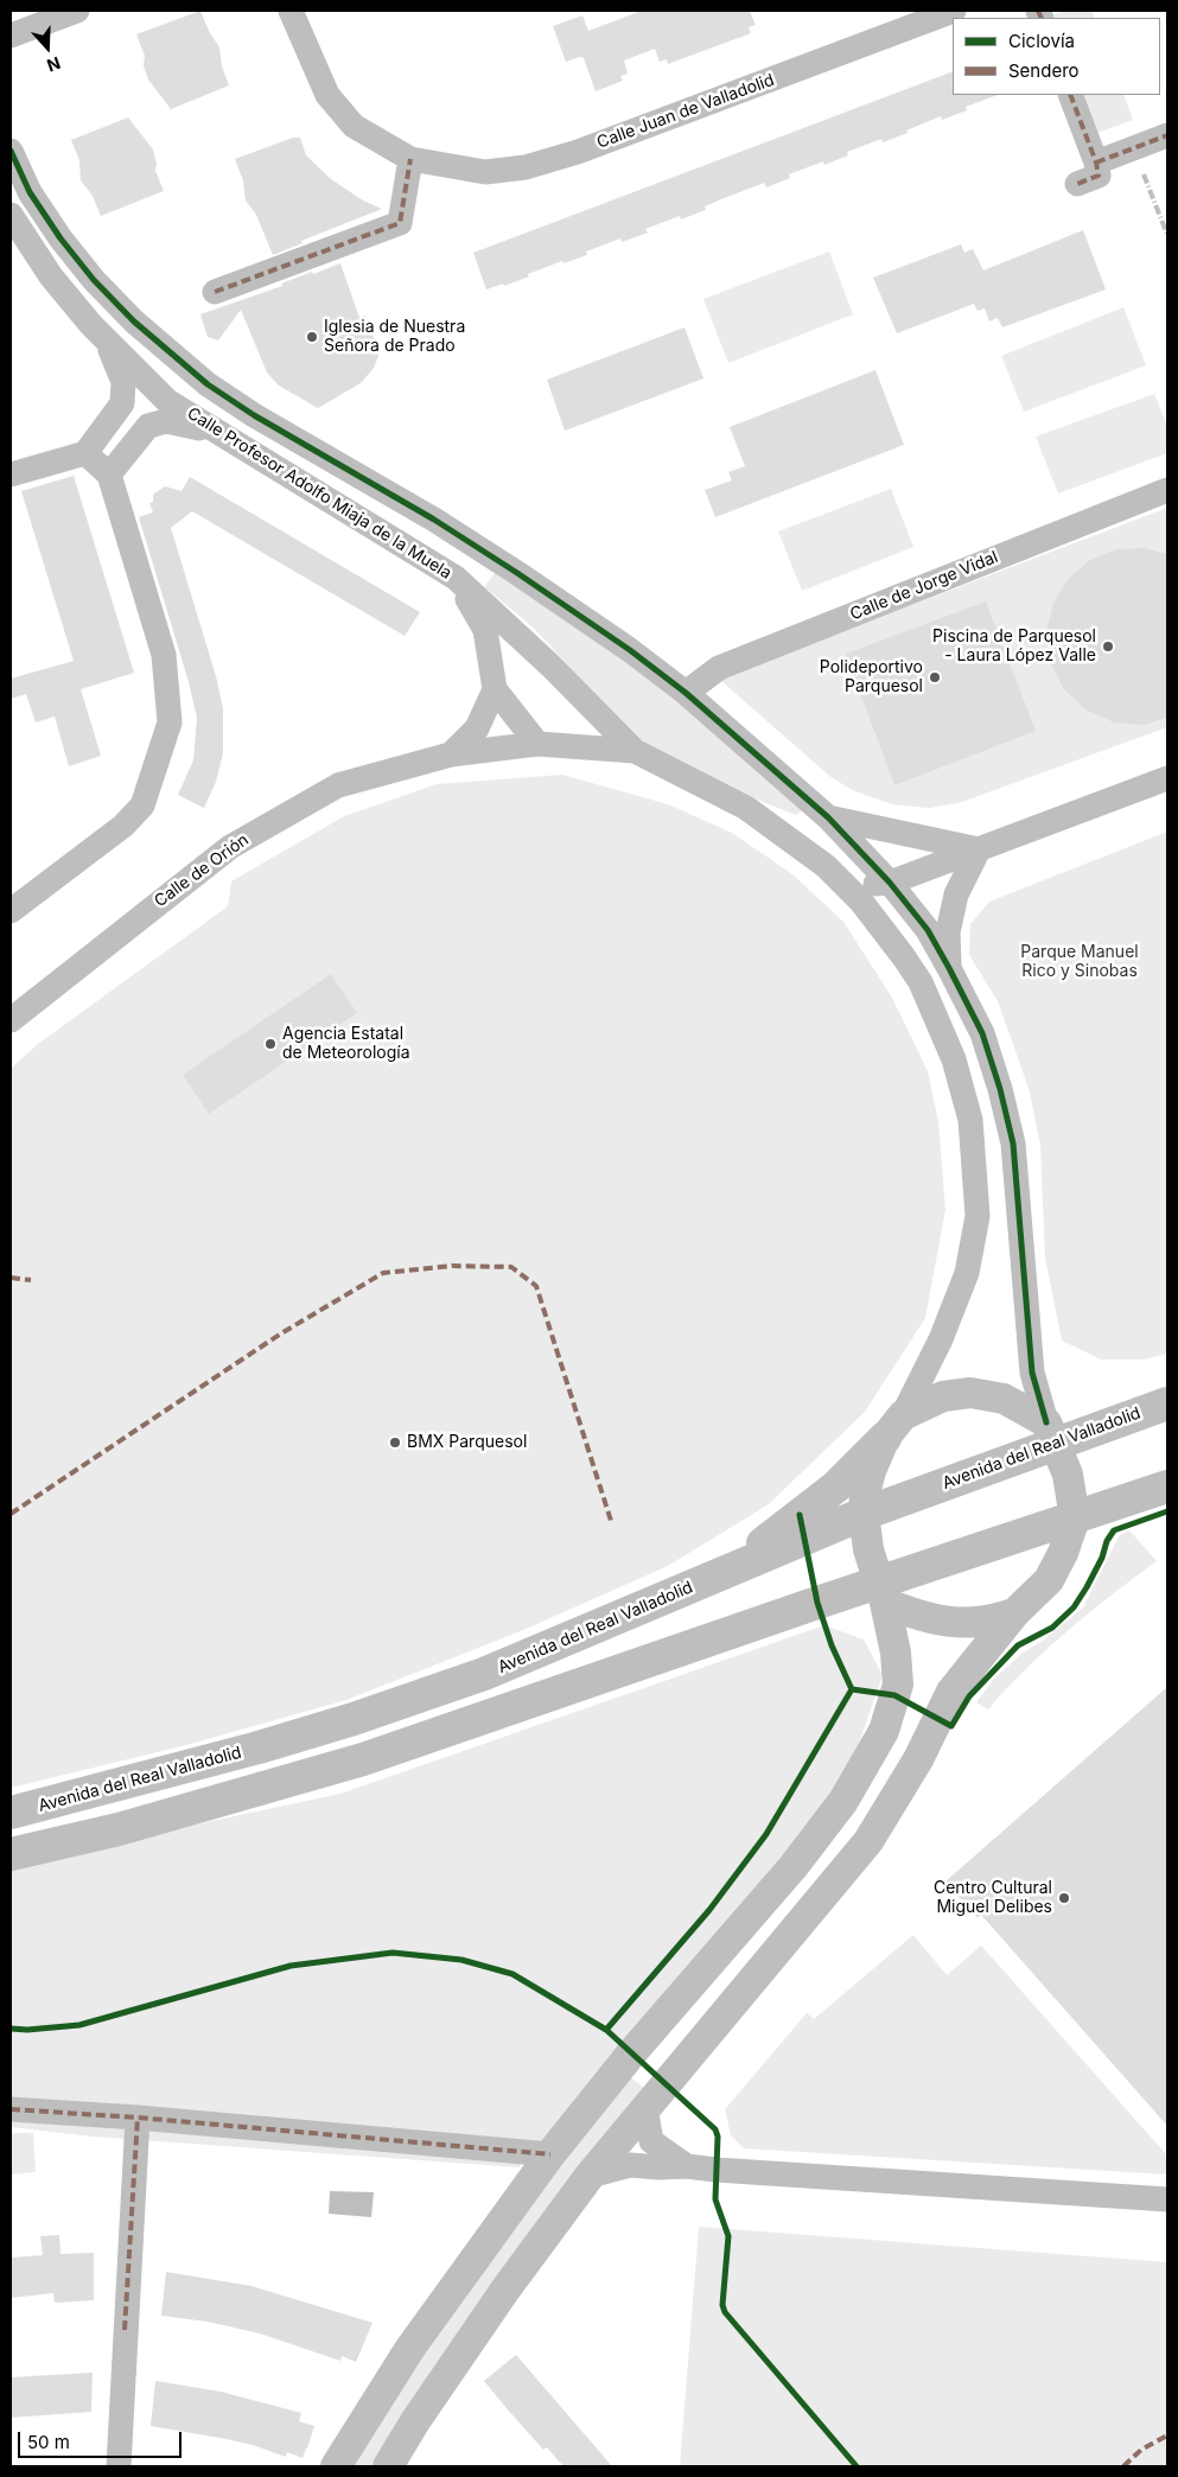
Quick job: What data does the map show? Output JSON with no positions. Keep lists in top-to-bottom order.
{
  "streets": {
    "highway": ["Avenida del Real Valladolid"],
    "street": [
      "Calle Juan de Valladolid",
      "Calle Profesor Adolfo Miaja de la Muela",
      "Calle de Jorge Vidal",
      "Calle de Orión"
    ]
  },
  "crossings": [
    ["Calle Profesor Adolfo Miaja de la Muela", "Calle de Jorge Vidal"],
    ["Calle Profesor Adolfo Miaja de la Muela", "Calle de Orión"],
    ["Calle Profesor Adolfo Miaja de la Muela", "Avenida del Real Valladolid"]
  ],
  "parks": ["Parque Manuel Rico y Sinobas"],
  "places": [
    "Iglesia de Nuestra Señora de Prado",
    "Piscina de Parquesol - Laura López Valle",
    "Polideportivo Parquesol",
    "Agencia Estatal de Meteorología",
    "BMX Parquesol",
    "Centro Cultural Miguel Delibes"
  ],
  "legend": ["Ciclovía", "Sendero"],
  "scale_bar": "50 m",
  "north": "bottom"
}
